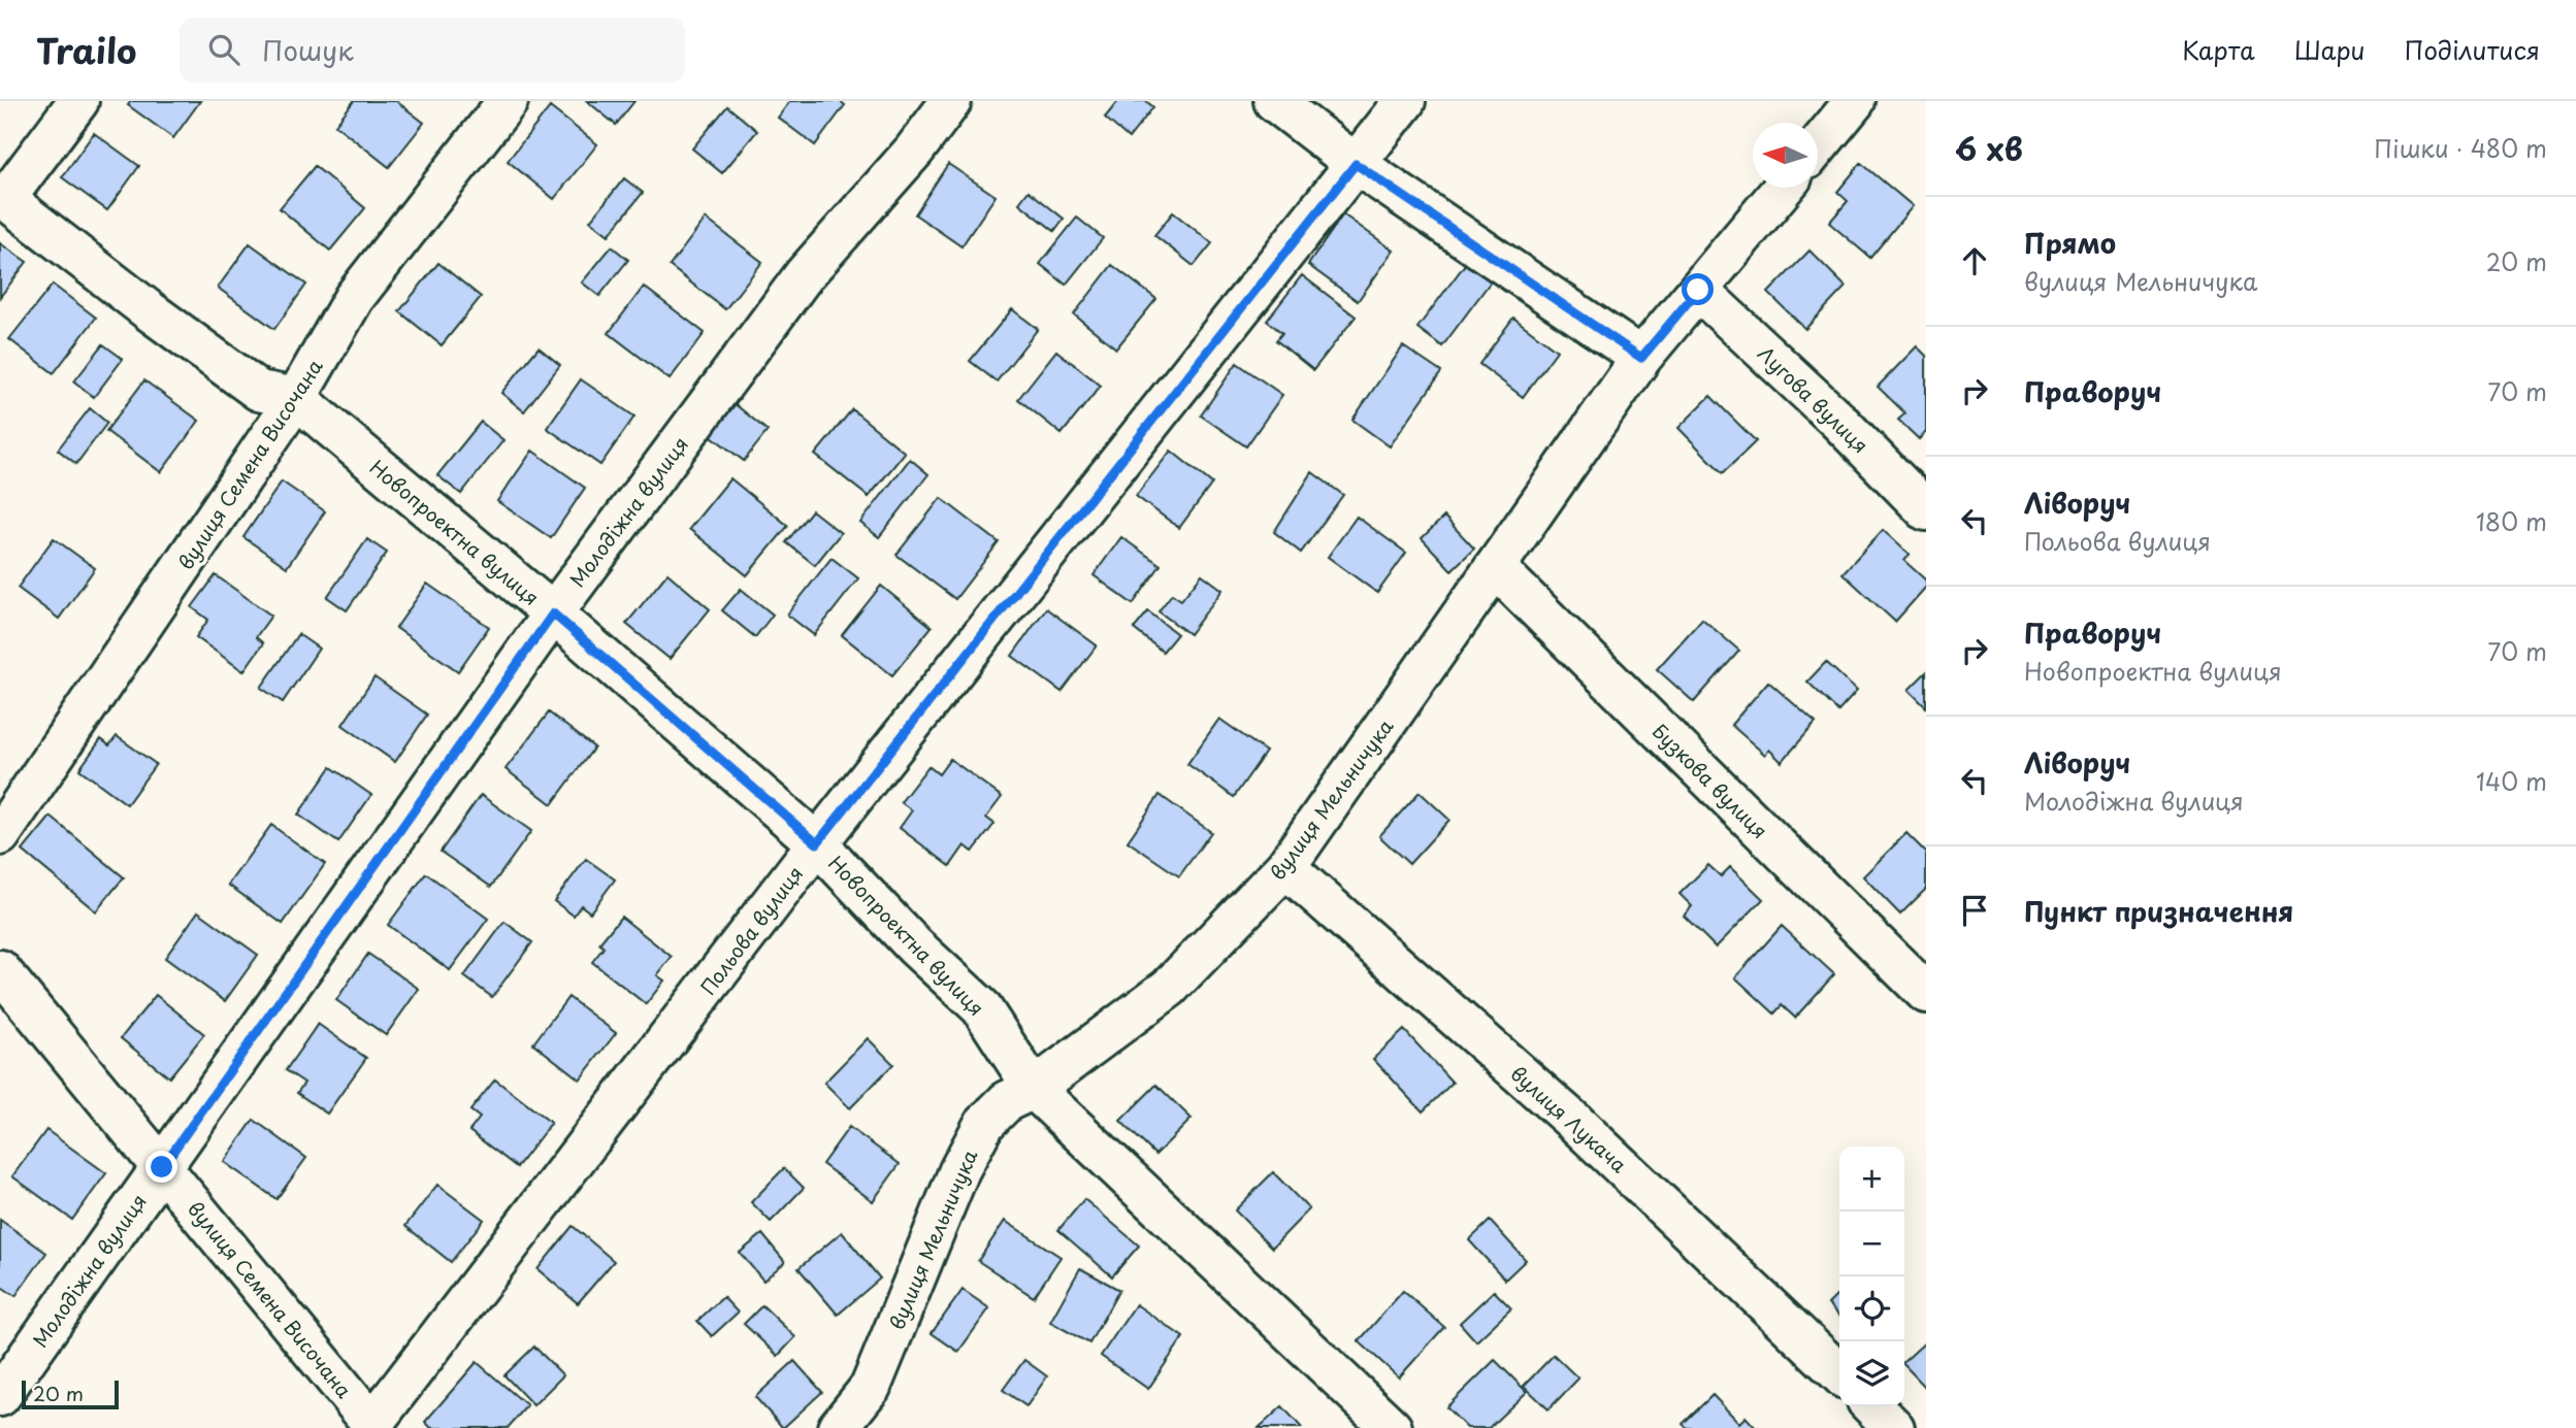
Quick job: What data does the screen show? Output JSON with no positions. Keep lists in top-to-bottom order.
{
  "streets": {
    "street": [
      "Лугова вулиця",
      "вулиця Семена Височана",
      "Молодіжна вулиця",
      "Новопроектна вулиця",
      "Бузкова вулиця",
      "вулиця Мельничука",
      "Польова вулиця",
      "вулиця Лукача"
    ]
  },
  "crossings": [
    ["Лугова вулиця", "вулиця Мельничука"],
    ["вулиця Семена Височана", "Молодіжна вулиця"],
    ["вулиця Семена Височана", "Новопроектна вулиця"],
    ["вулиця Семена Височана", "Польова вулиця"],
    ["Молодіжна вулиця", "Новопроектна вулиця"],
    ["Новопроектна вулиця", "вулиця Мельничука"],
    ["Новопроектна вулиця", "Польова вулиця"],
    ["Бузкова вулиця", "вулиця Мельничука"],
    ["вулиця Мельничука", "вулиця Лукача"]
  ],
  "scale_bar": "20 m",
  "north": "left",
  "page": {
    "header": "Trailo",
    "search": "Пошук",
    "nav": ["Карта", "Шари", "Поділитися"],
    "heading": ["6 хв", "Пішки · 480 m"],
    "list": [
      ["Прямо", "вулиця Мельничука", "20 m"],
      ["Праворуч", "70 m"],
      ["Ліворуч", "Польова вулиця", "180 m"],
      ["Праворуч", "Новопроектна вулиця", "70 m"],
      ["Ліворуч", "Молодіжна вулиця", "140 m"],
      "Пункт призначення"
    ],
    "map_buttons": ["+", "−"],
    "scale": "20 m"
  }
}
